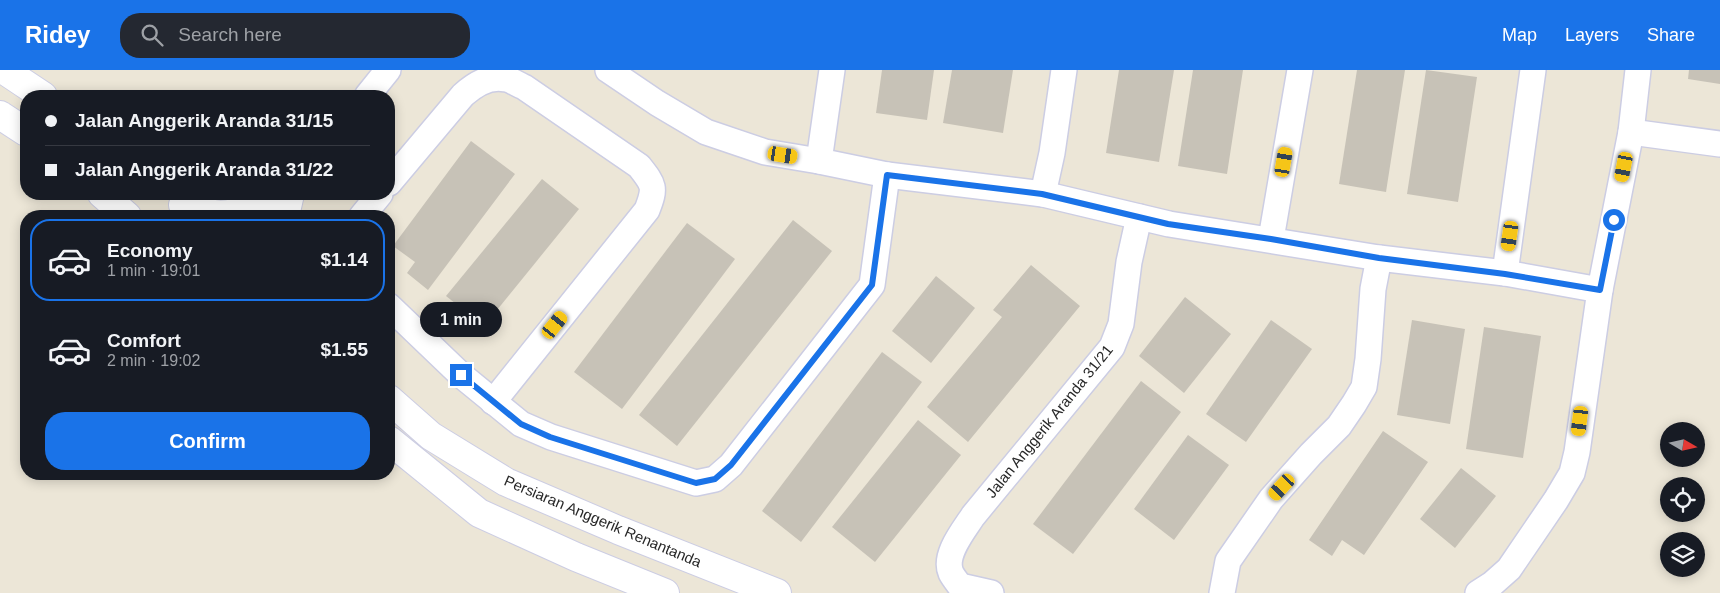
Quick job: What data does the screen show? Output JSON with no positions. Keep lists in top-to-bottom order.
{
  "streets": {
    "main road": ["Persiaran Anggerik Renantanda"],
    "street": ["Jalan Anggerik Aranda 31/21"]
  },
  "north": "right",
  "page": {
    "header": "Ridey",
    "search": "Search here",
    "nav": ["Map", "Layers", "Share"],
    "banner": ["Jalan Anggerik Aranda 31/15", "Jalan Anggerik Aranda 31/22"],
    "list": [
      {
        "name": "Economy",
        "note": "1 min · 19:01",
        "value": "$1.14"
      },
      {
        "name": "Comfort",
        "note": "2 min · 19:02",
        "value": "$1.55"
      }
    ],
    "bubble": "1 min",
    "buttons": "Confirm"
  }
}
